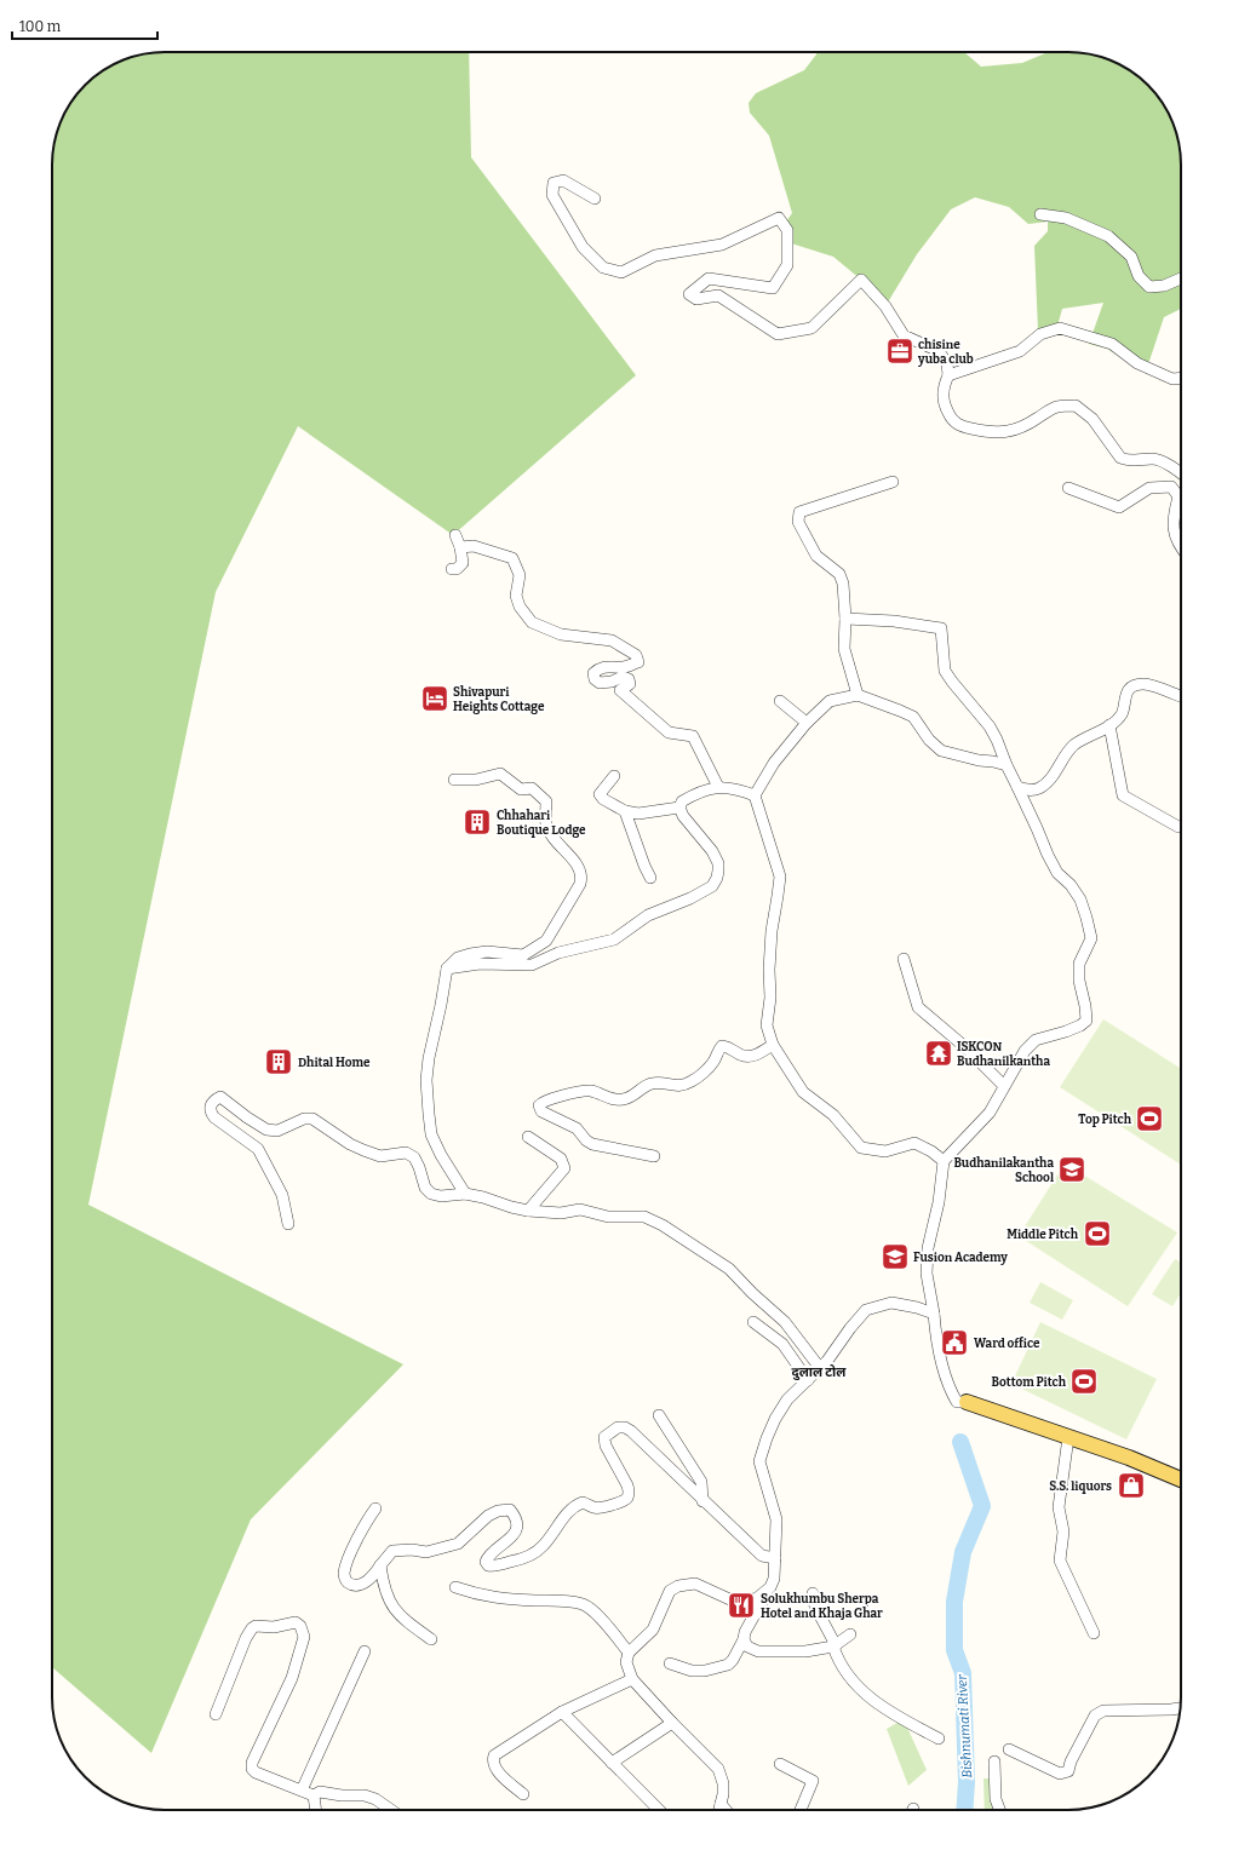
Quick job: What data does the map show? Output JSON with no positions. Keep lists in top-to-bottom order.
{
  "districts": ["दुलाल टोल"],
  "water": ["Bishnumati River"],
  "places": {
    "office": ["chisine yuba club"],
    "hotel": ["Shivapuri Heights Cottage"],
    "building": ["Chhahari Boutique Lodge", "Dhital Home"],
    "temple": ["ISKCON Budhanilkantha"],
    "sports": ["Top Pitch", "Middle Pitch", "Bottom Pitch"],
    "school or university": ["Budhanilakantha School", "Fusion Academy"],
    "public building": ["Ward office"],
    "shop": ["S.S. liquors"],
    "restaurant": ["Solukhumbu Sherpa Hotel and Khaja Ghar"]
  },
  "scale_bar": "100 m"
}
